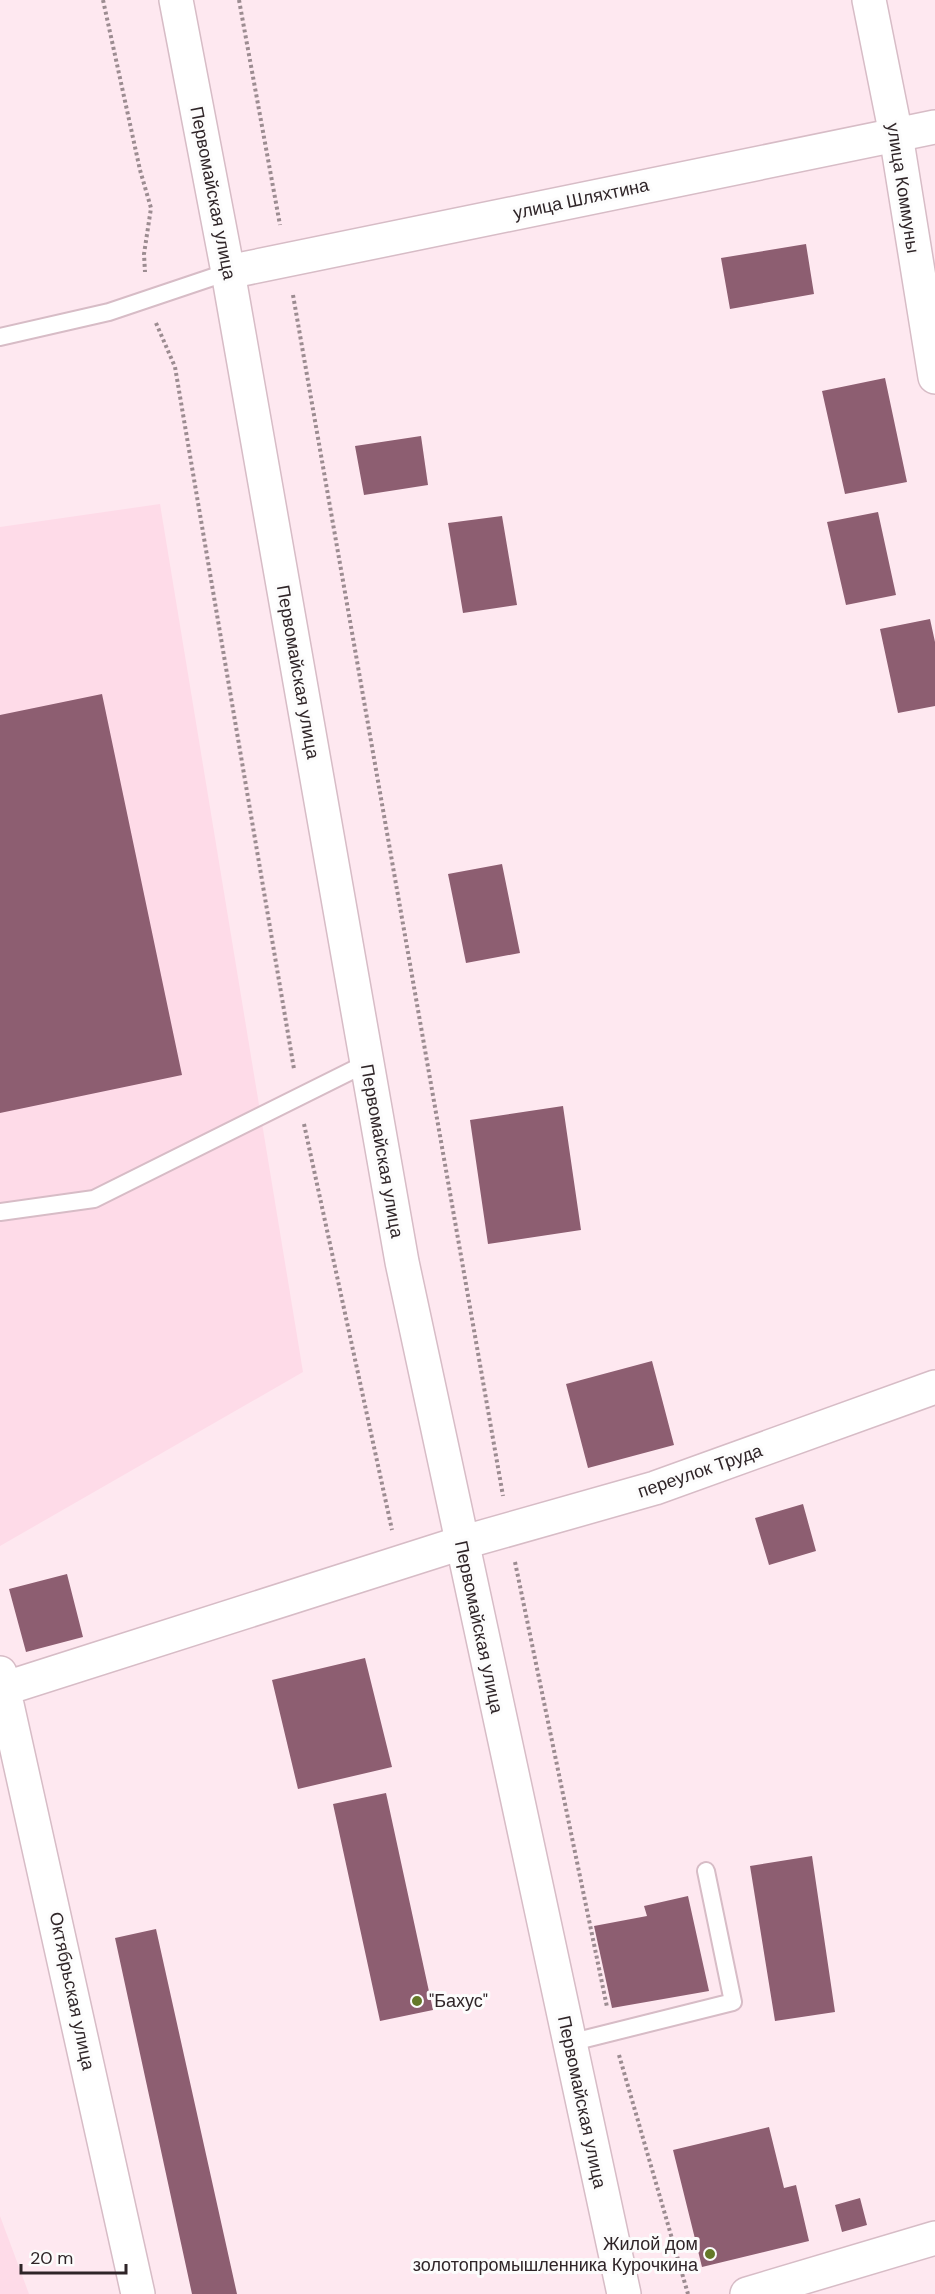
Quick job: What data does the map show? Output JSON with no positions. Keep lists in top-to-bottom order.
{
  "streets": {
    "main road": [
      "улица Коммуны",
      "Первомайская улица",
      "улица Шляхтина",
      "переулок Труда",
      "Октябрьская улица"
    ]
  },
  "crossings": [
    ["улица Коммуны", "улица Шляхтина"],
    ["Первомайская улица", "улица Шляхтина"],
    ["Первомайская улица", "переулок Труда"],
    ["переулок Труда", "Октябрьская улица"]
  ],
  "places": ["\"Бахус\"", "Жилой дом золотопромышленника Курочкина"],
  "scale_bar": "20 m"
}
